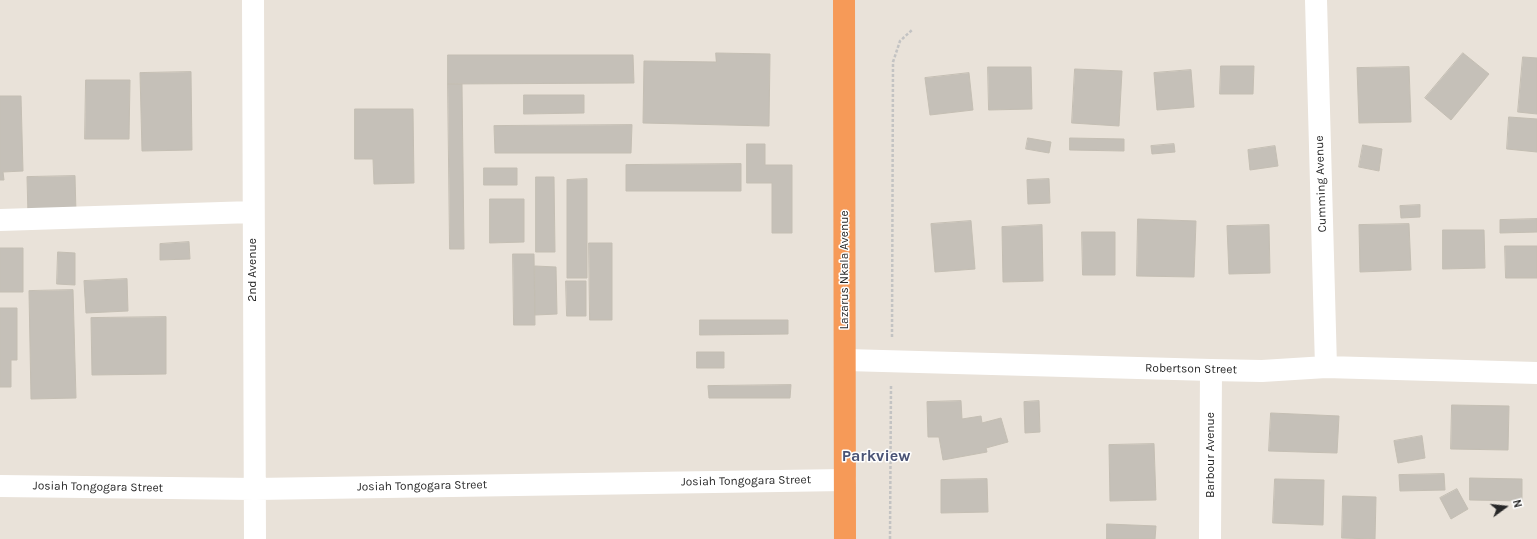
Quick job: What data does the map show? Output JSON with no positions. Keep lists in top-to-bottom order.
{
  "streets": {
    "highway": ["Lazarus Nkala Avenue"],
    "street": [
      "Cumming Avenue",
      "2nd Avenue",
      "Robertson Street",
      "Barbour Avenue",
      "Josiah Tongogara Street"
    ]
  },
  "crossings": [
    ["Cumming Avenue", "Robertson Street"],
    ["2nd Avenue", "Josiah Tongogara Street"],
    ["Lazarus Nkala Avenue", "Robertson Street"],
    ["Lazarus Nkala Avenue", "Josiah Tongogara Street"],
    ["Robertson Street", "Barbour Avenue"]
  ],
  "districts": ["Parkview"],
  "north": "right"
}
